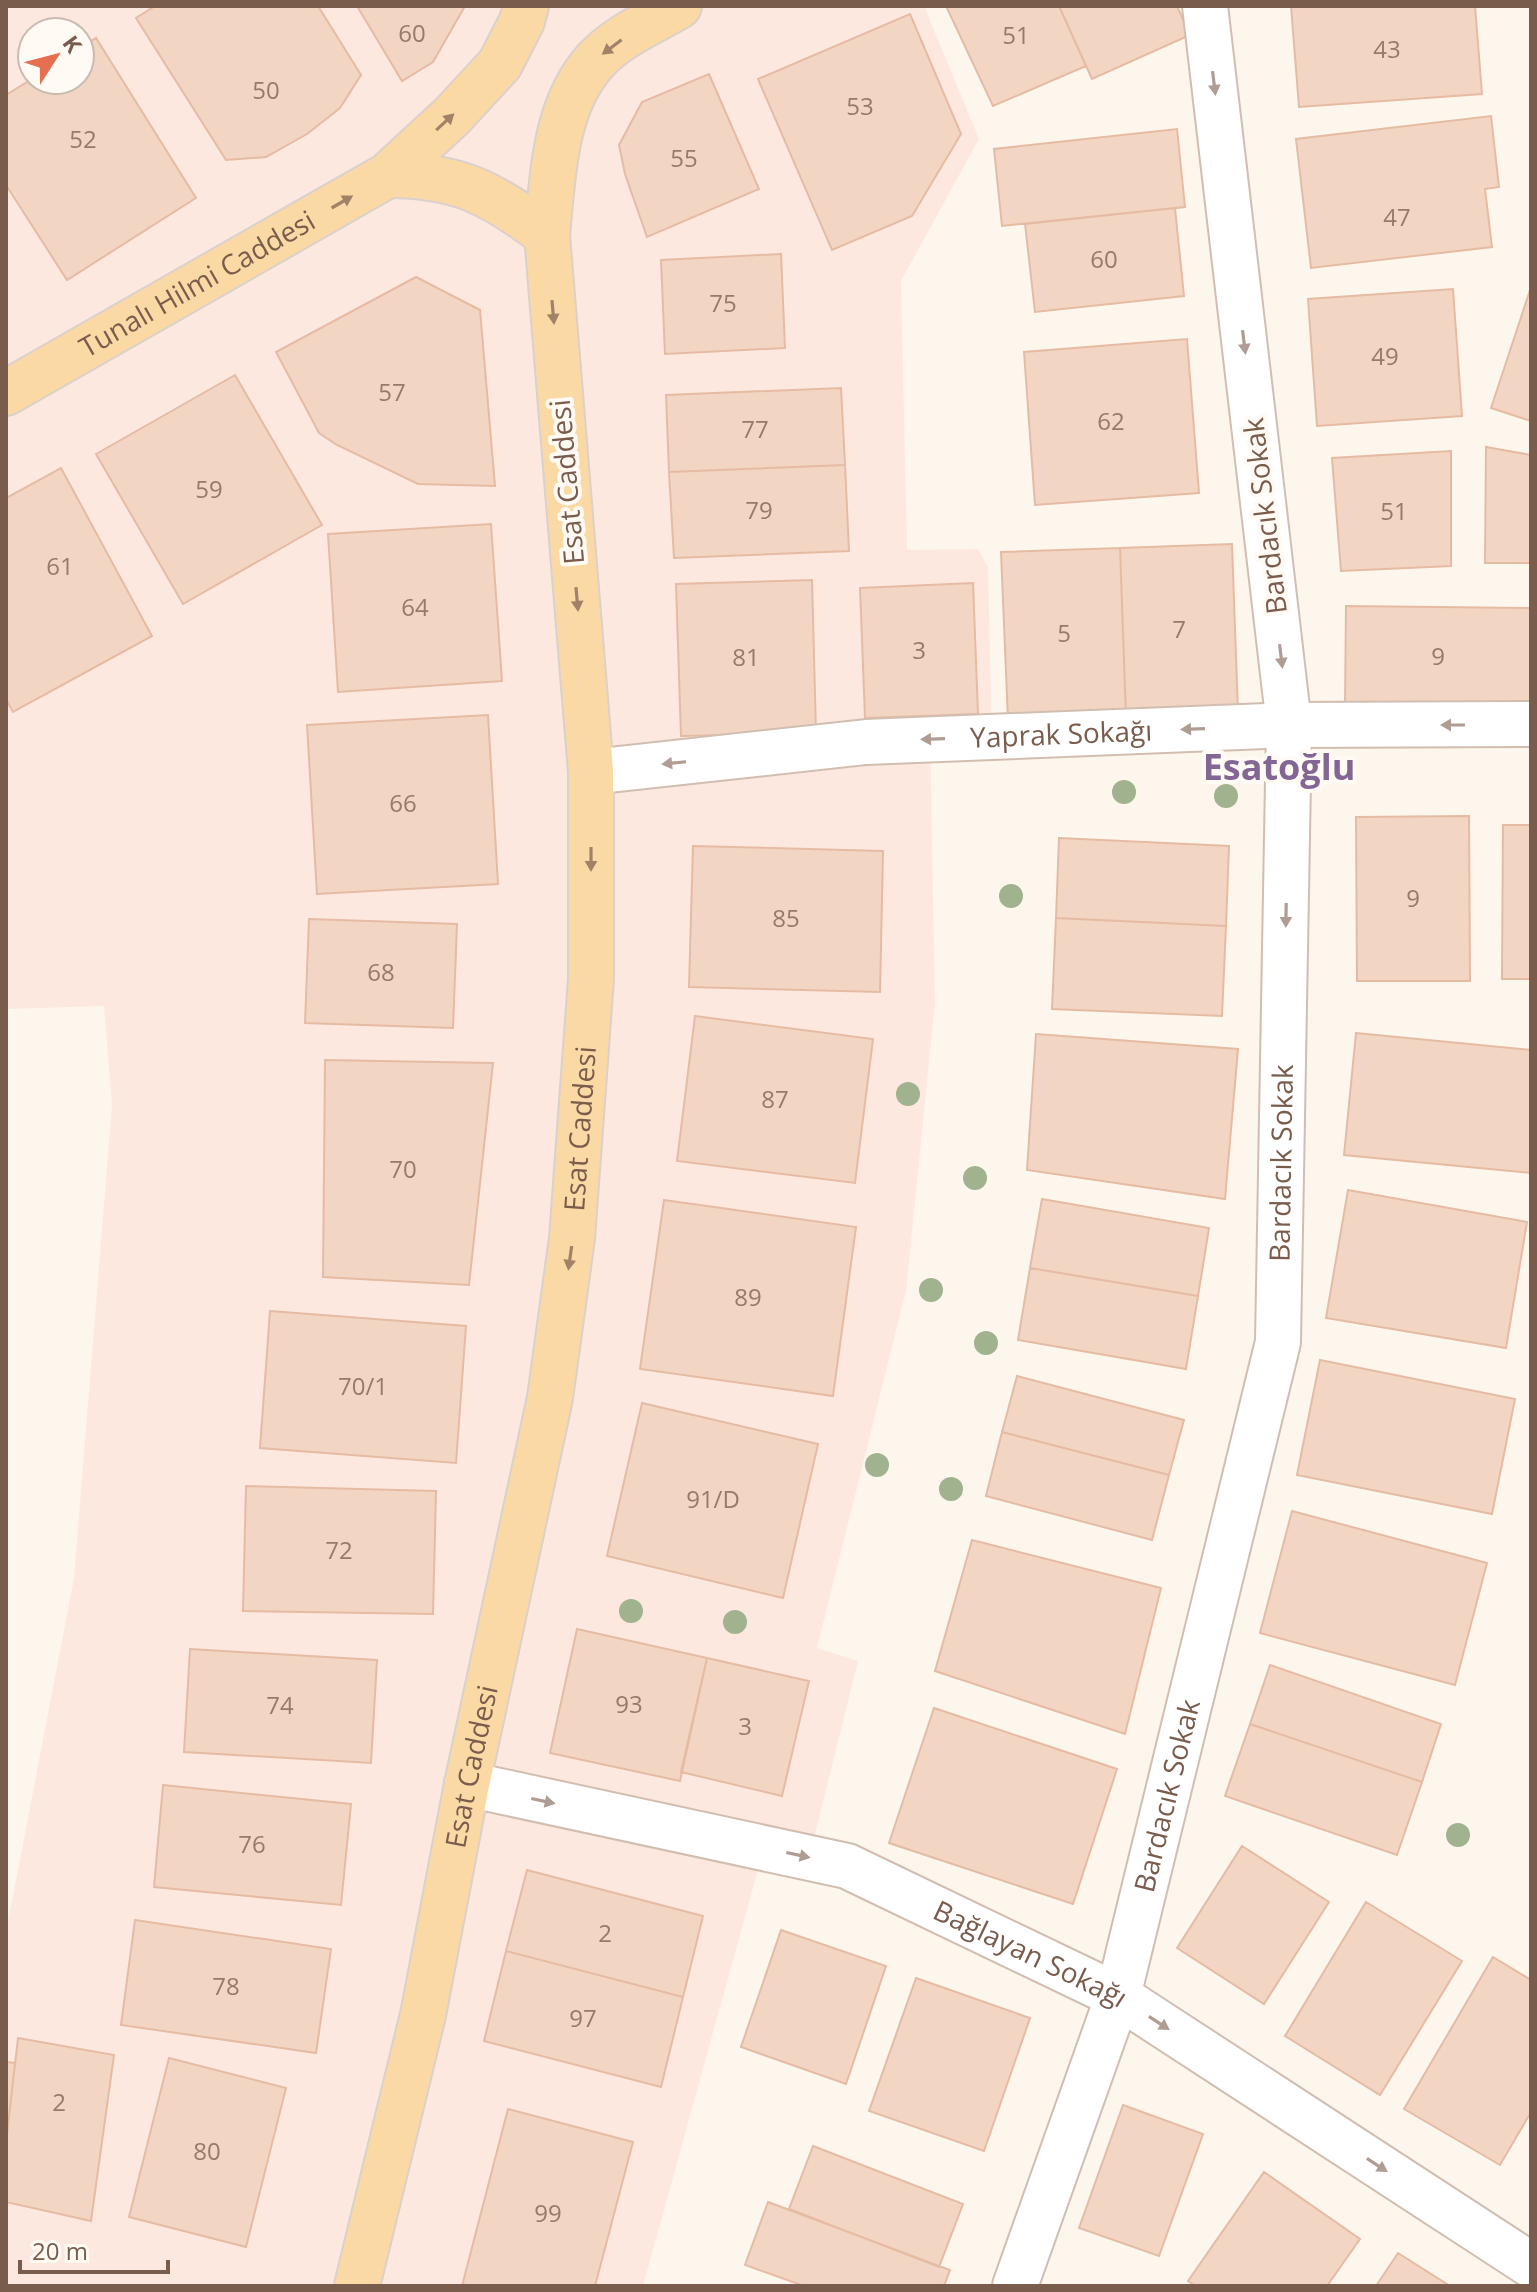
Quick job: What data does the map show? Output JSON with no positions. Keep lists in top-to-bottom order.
{
  "streets": {
    "main road": ["Tunalı Hilmi Caddesi", "Esat Caddesi"],
    "street": ["Bardacık Sokak", "Yaprak Sokağı", "Bağlayan Sokağı"]
  },
  "crossings": [
    ["Esat Caddesi", "Yaprak Sokağı"],
    ["Esat Caddesi", "Bağlayan Sokağı"],
    ["Bardacık Sokak", "Yaprak Sokağı"],
    ["Bardacık Sokak", "Bağlayan Sokağı"]
  ],
  "one_way": [
    "Tunalı Hilmi Caddesi",
    "Esat Caddesi",
    "Bardacık Sokak",
    "Yaprak Sokağı",
    "Bağlayan Sokağı"
  ],
  "districts": ["Esatoğlu"],
  "house_numbers": [
    "60",
    "51",
    "43",
    "50",
    "53",
    "52",
    "55",
    "47",
    "60",
    "75",
    "49",
    "57",
    "62",
    "77",
    "59",
    "79",
    "51",
    "61",
    "64",
    "7",
    "5",
    "3",
    "9",
    "81",
    "66",
    "9",
    "85",
    "68",
    "87",
    "70",
    "89",
    "70/1",
    "91/D",
    "72",
    "93",
    "74",
    "3",
    "76",
    "2",
    "78",
    "97",
    "2",
    "80",
    "99"
  ],
  "scale_bar": "20 m",
  "north": "top right"
}
